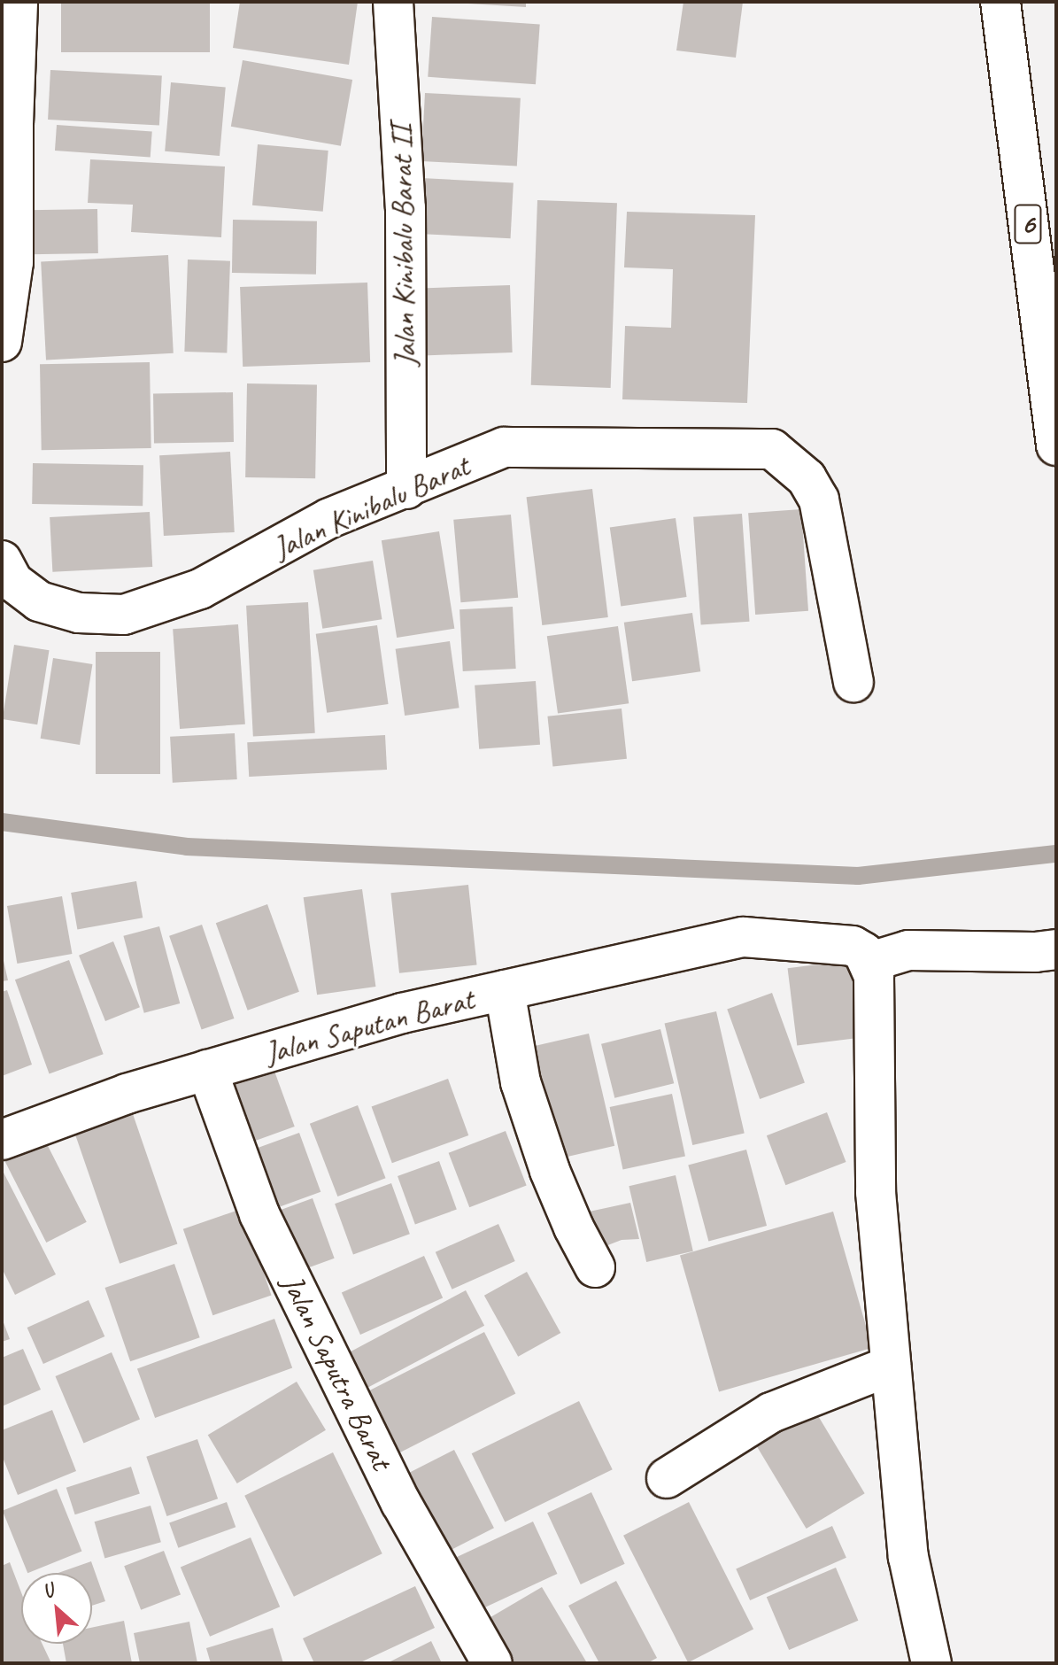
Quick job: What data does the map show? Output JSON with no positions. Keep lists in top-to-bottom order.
{
  "streets": {
    "main road": [
      "6",
      "Jalan Kinibalu Barat II",
      "Jalan Kinibalu Barat",
      "Jalan Saputan Barat",
      "Jalan Saputra Barat"
    ]
  },
  "crossings": [
    ["Jalan Kinibalu Barat II", "Jalan Kinibalu Barat"],
    ["Jalan Saputan Barat", "Jalan Saputra Barat"]
  ],
  "north": "top left"
}
